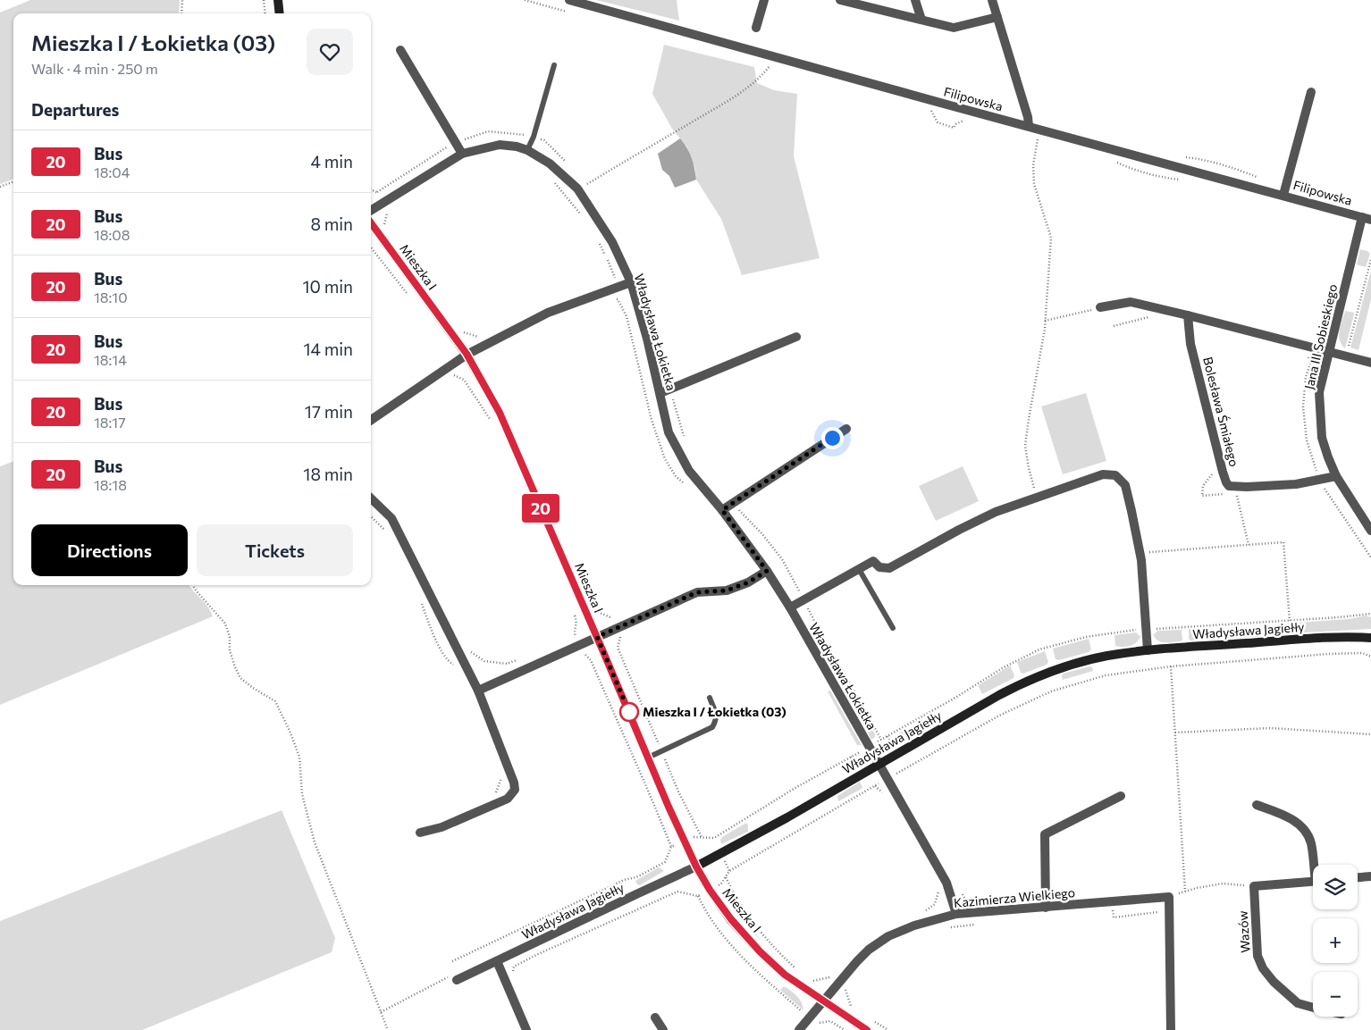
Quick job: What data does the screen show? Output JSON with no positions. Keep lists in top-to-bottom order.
{
  "streets": {
    "street": [
      "Filipowska",
      "Mieszka I",
      "Władysława Łokietka",
      "Jana III Sobieskiego",
      "Bolesława Śmiałego",
      "Władysława Jagiełły",
      "Kazimierza Wielkiego",
      "Wazów"
    ]
  },
  "crossings": [
    ["Filipowska", "Jana III Sobieskiego"],
    ["Mieszka I", "Władysława Jagiełły"],
    ["Mieszka I", "Kazimierza Wielkiego"],
    ["Władysława Łokietka", "Władysława Jagiełły"],
    ["Władysława Łokietka", "Kazimierza Wielkiego"],
    ["Jana III Sobieskiego", "Bolesława Śmiałego"]
  ],
  "places": ["Mieszka I / Łokietka (03)"],
  "lines": ["bus line 20"],
  "page": {
    "on_map": "20",
    "heading": [
      ["Mieszka I / Łokietka (03)", "Walk · 4 min · 250 m"],
      "Departures"
    ],
    "list": [
      {
        "mark": "20",
        "name": "Bus",
        "note": "18:04",
        "value": "4 min"
      },
      {
        "mark": "20",
        "name": "Bus",
        "note": "18:08",
        "value": "8 min"
      },
      {
        "mark": "20",
        "name": "Bus",
        "note": "18:10",
        "value": "10 min"
      },
      {
        "mark": "20",
        "name": "Bus",
        "note": "18:14",
        "value": "14 min"
      },
      {
        "mark": "20",
        "name": "Bus",
        "note": "18:17",
        "value": "17 min"
      },
      {
        "mark": "20",
        "name": "Bus",
        "note": "18:18",
        "value": "18 min"
      }
    ],
    "buttons": ["Directions", "Tickets"],
    "map_buttons": ["+", "−"]
  }
}
